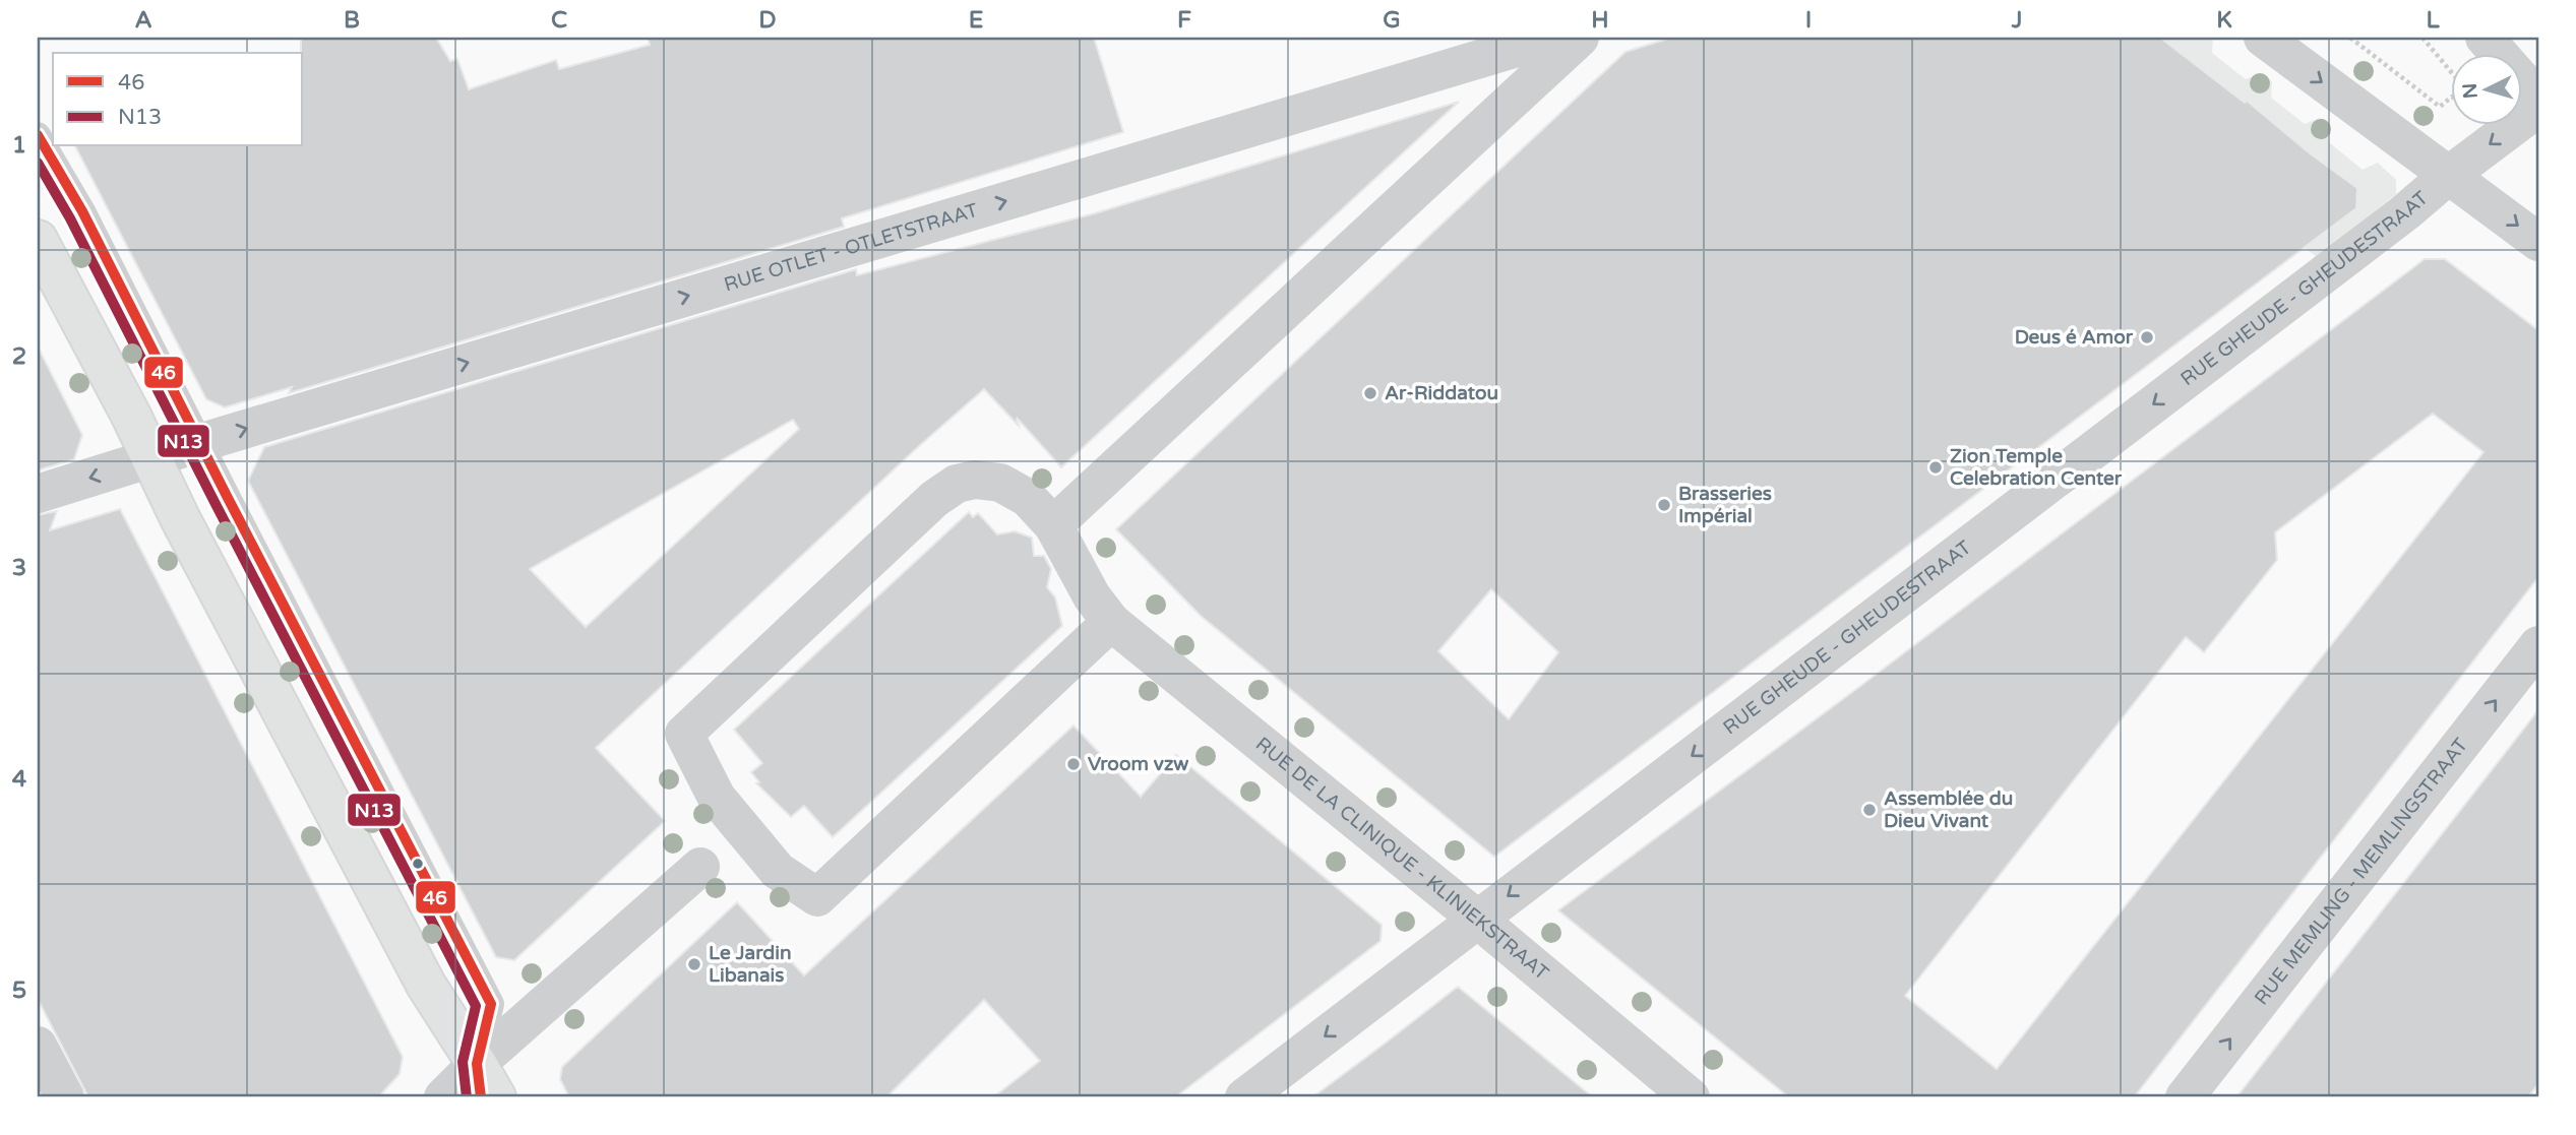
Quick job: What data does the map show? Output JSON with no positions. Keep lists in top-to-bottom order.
{
  "streets": {
    "street": [
      "RUE OTLET - OTLETSTRAAT",
      "RUE GHEUDE - GHEUDESTRAAT",
      "RUE DE LA CLINIQUE - KLINIEKSTRAAT",
      "RUE MEMLING - MEMLINGSTRAAT"
    ]
  },
  "crossings": [
    ["RUE GHEUDE - GHEUDESTRAAT", "RUE DE LA CLINIQUE - KLINIEKSTRAAT"]
  ],
  "one_way": ["RUE OTLET - OTLETSTRAAT", "RUE GHEUDE - GHEUDESTRAAT", "RUE MEMLING - MEMLINGSTRAAT"],
  "places": [
    "Deus é Amor",
    "Ar-Riddatou",
    "Zion Temple Celebration Center",
    "Brasseries Impérial",
    "Vroom vzw",
    "Assemblée du Dieu Vivant",
    "Le Jardin Libanais"
  ],
  "lines": ["transit line 46", "transit line N13"],
  "legend": ["46", "N13"],
  "north": "left",
  "grid": {
    "columns": [
      "A",
      "B",
      "C",
      "D",
      "E",
      "F",
      "G",
      "H",
      "I",
      "J",
      "K",
      "L"
    ],
    "rows": [
      "1",
      "2",
      "3",
      "4",
      "5"
    ]
  }
}
